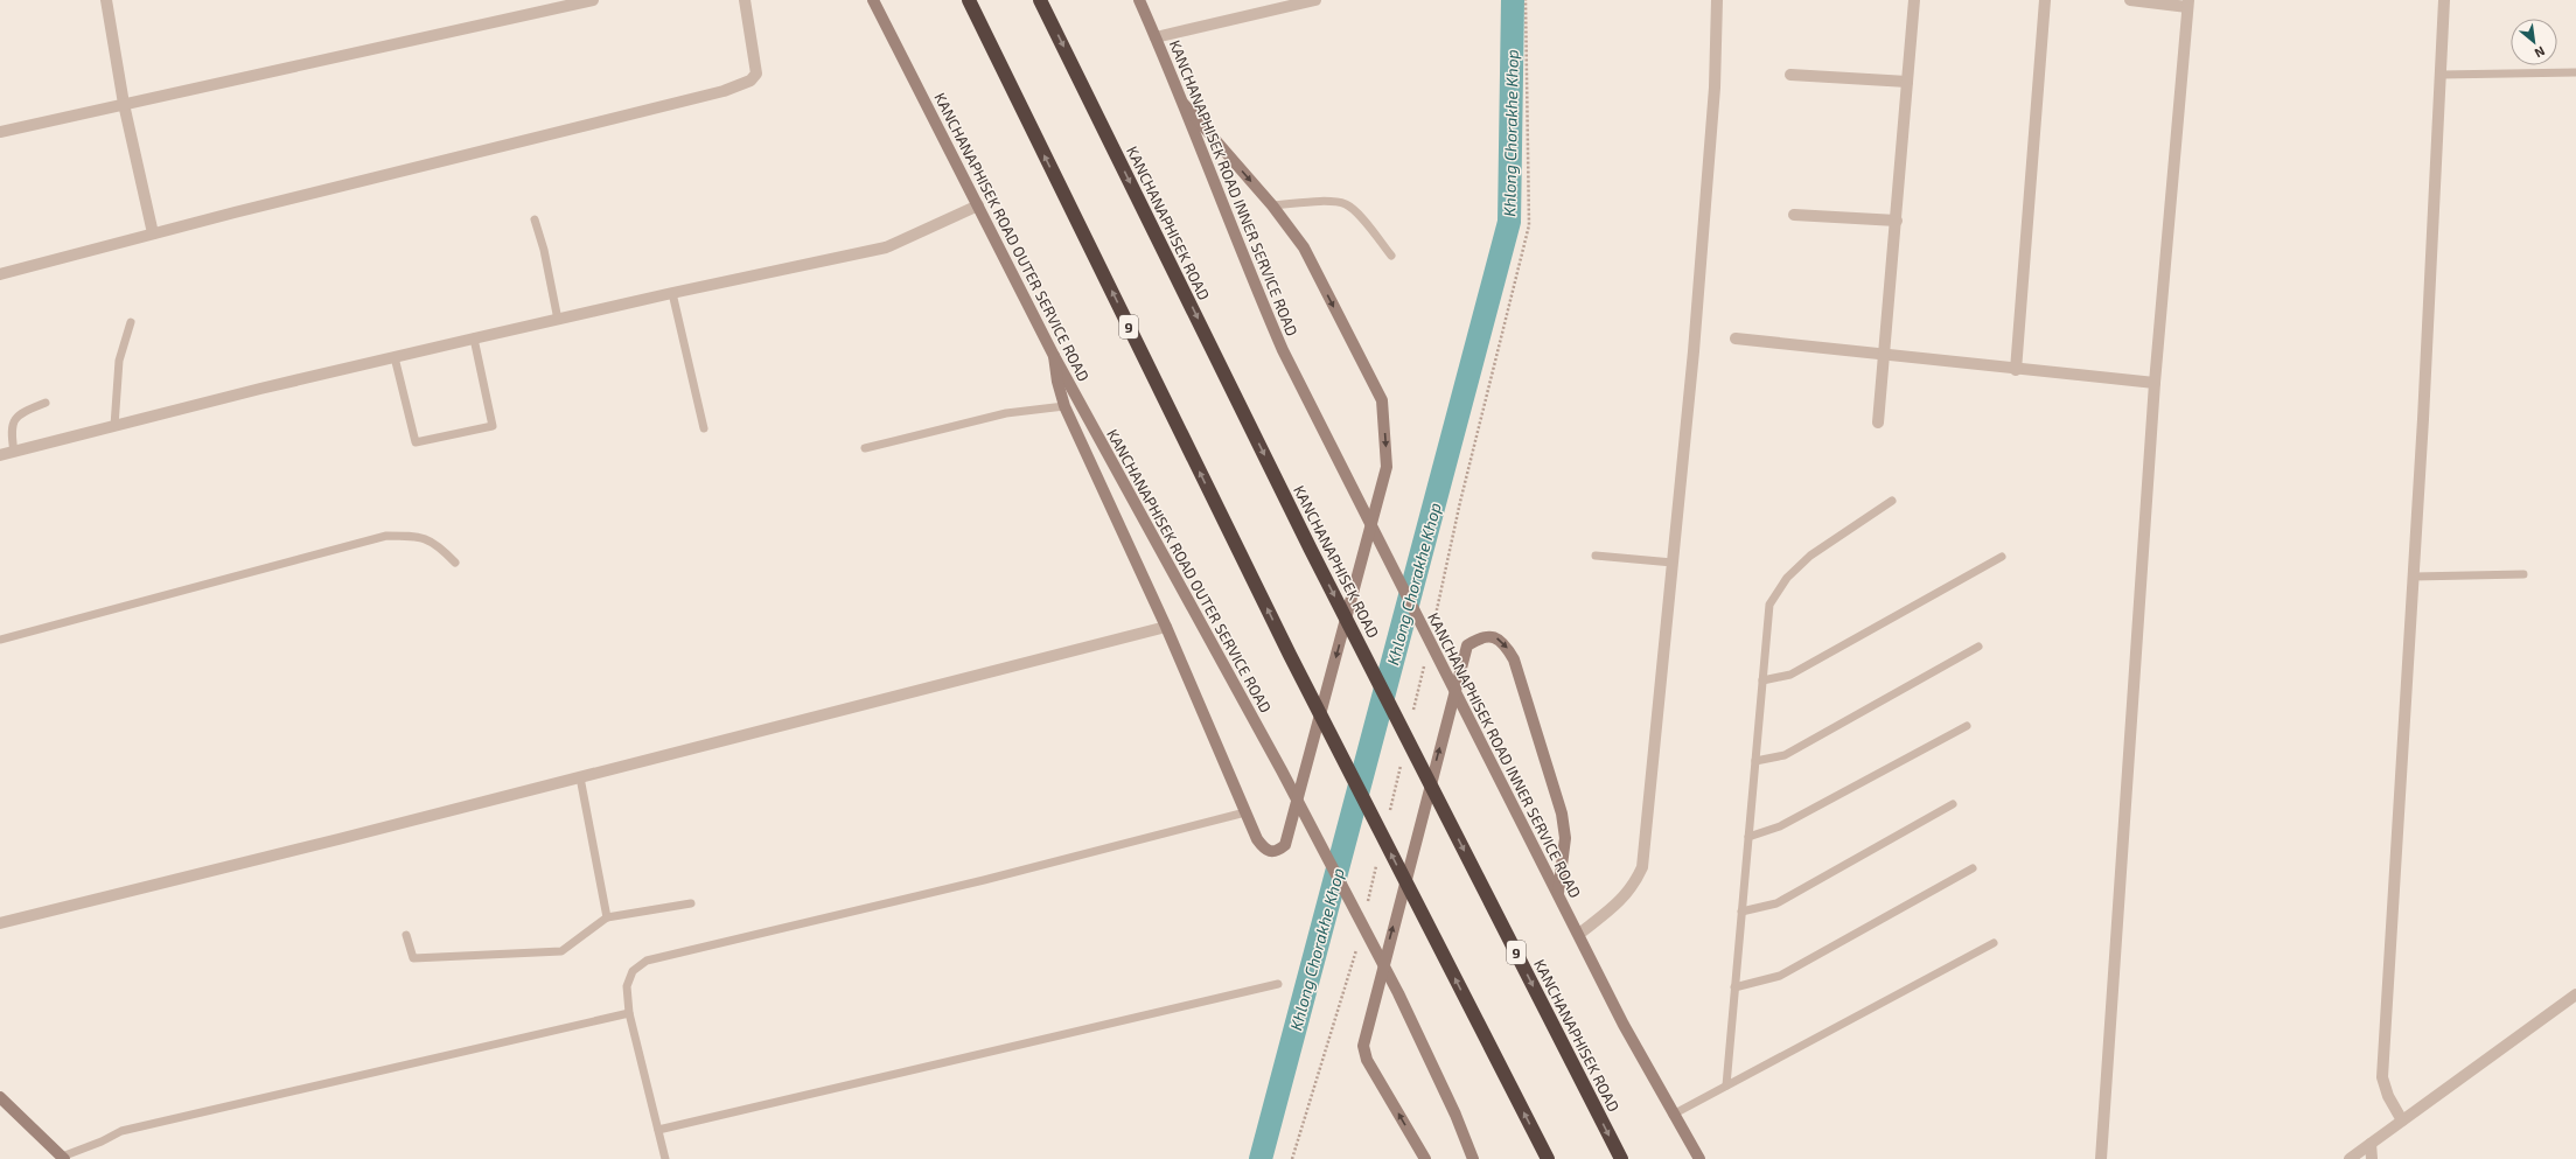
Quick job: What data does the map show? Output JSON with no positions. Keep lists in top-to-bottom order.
{
  "streets": {
    "highway": ["KANCHANAPHISEK ROAD", "9"],
    "main road": ["KANCHANAPHISEK ROAD INNER SERVICE ROAD", "KANCHANAPHISEK ROAD OUTER SERVICE ROAD"]
  },
  "water": ["Khlong Chorakhe Khop"],
  "north": "bottom right"
}
